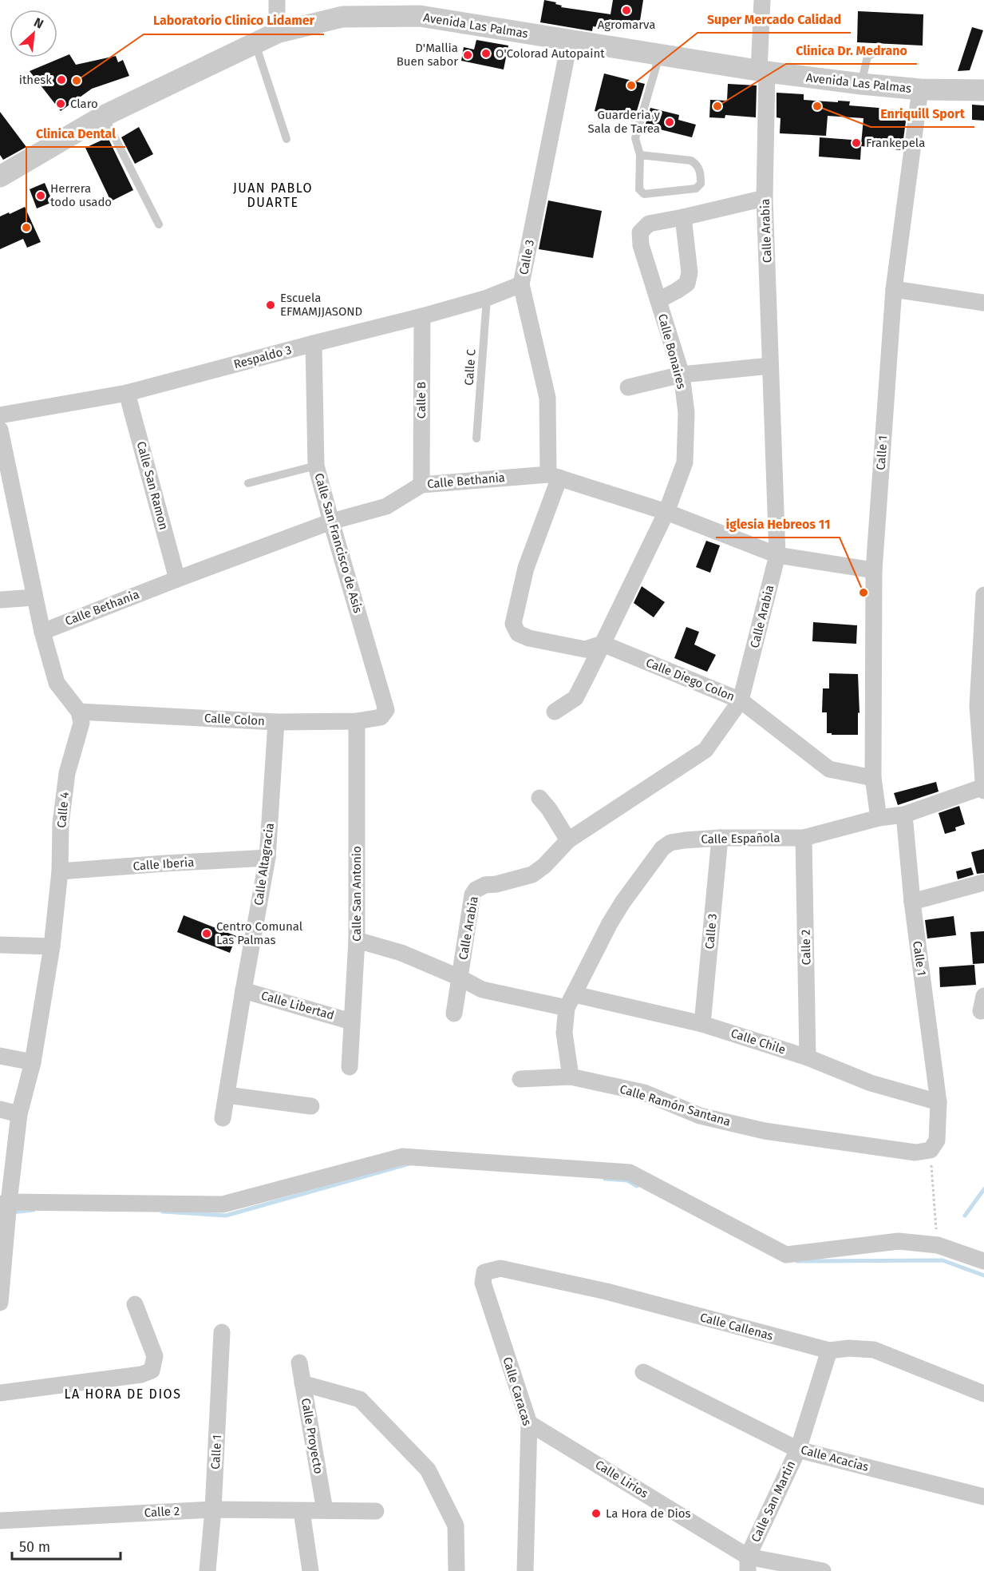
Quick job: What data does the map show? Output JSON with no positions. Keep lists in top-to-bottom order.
{
  "streets": {
    "street": [
      "Avenida Las Palmas",
      "Calle Arabia",
      "Calle 3",
      "Calle Bonaires",
      "Respaldo 3",
      "Calle B",
      "Calle 1",
      "Calle Bethania",
      "Calle San Ramon",
      "Calle San Francisco de Asis",
      "Calle Diego Colon",
      "Calle Colon",
      "Calle 4",
      "Calle Española",
      "Calle Iberia",
      "Calle Altagracia",
      "Calle San Antonio",
      "Calle 2",
      "Calle Libertad",
      "Calle Chile",
      "Calle Ramón Santana",
      "Calle Callenas",
      "Calle Caracas",
      "Calle Proyecto",
      "Calle Acacias",
      "Calle Lirios",
      "Calle San Martin"
    ],
    "lane": ["Calle C"]
  },
  "crossings": [
    ["Avenida Las Palmas", "Calle Arabia"],
    ["Avenida Las Palmas", "Calle 3"],
    ["Avenida Las Palmas", "Calle 1"],
    ["Calle Arabia", "Calle Bonaires"],
    ["Calle Arabia", "Calle Bethania"],
    ["Calle Arabia", "Calle Diego Colon"],
    ["Calle Arabia", "Calle Chile"],
    ["Calle 3", "Respaldo 3"],
    ["Calle 3", "Calle Bethania"],
    ["Calle 3", "Calle Española"],
    ["Calle 3", "Calle Chile"],
    ["Calle Bonaires", "Calle Bethania"],
    ["Calle Bonaires", "Calle Diego Colon"],
    ["Respaldo 3", "Calle C"],
    ["Respaldo 3", "Calle B"],
    ["Respaldo 3", "Calle San Ramon"],
    ["Respaldo 3", "Calle San Francisco de Asis"],
    ["Calle B", "Calle Bethania"],
    ["Calle 1", "Calle Bethania"],
    ["Calle 1", "Calle Diego Colon"],
    ["Calle 1", "Calle Española"],
    ["Calle 1", "Calle 2"],
    ["Calle 1", "Calle Chile"],
    ["Calle 1", "Calle Ramón Santana"],
    ["Calle Bethania", "Calle San Ramon"],
    ["Calle Bethania", "Calle San Francisco de Asis"],
    ["Calle San Francisco de Asis", "Calle Colon"],
    ["Calle Colon", "Calle 4"],
    ["Calle Colon", "Calle Altagracia"],
    ["Calle Colon", "Calle San Antonio"],
    ["Calle 4", "Calle Iberia"],
    ["Calle Española", "Calle 2"],
    ["Calle Española", "Calle Chile"],
    ["Calle Iberia", "Calle Altagracia"],
    ["Calle Altagracia", "Calle Libertad"],
    ["Calle San Antonio", "Calle Libertad"],
    ["Calle San Antonio", "Calle Chile"],
    ["Calle 2", "Calle Chile"],
    ["Calle 2", "Calle Proyecto"],
    ["Calle Callenas", "Calle Caracas"],
    ["Calle Callenas", "Calle San Martin"],
    ["Calle Caracas", "Calle Lirios"],
    ["Calle Acacias", "Calle San Martin"],
    ["Calle Lirios", "Calle San Martin"]
  ],
  "districts": ["JUAN PABLO DUARTE", "LA HORA DE DIOS"],
  "places": [
    "Agromarva",
    "O'Colorad Autopaint",
    "D'Mallia Buen sabor",
    "ithesk",
    "Laboratorio Clinico Lidamer",
    "Super Mercado Calidad",
    "Claro",
    "Clinica Dr. Medrano",
    "Enriquill Sport",
    "Guarderia y Sala de Tarea",
    "Frankepela",
    "Herrera todo usado",
    "Clinica Dental",
    "Escuela EFMAMJJASOND",
    "iglesia Hebreos 11",
    "Centro Comunal Las Palmas",
    "La Hora de Dios"
  ],
  "scale_bar": "50 m",
  "north": "top right"
}
